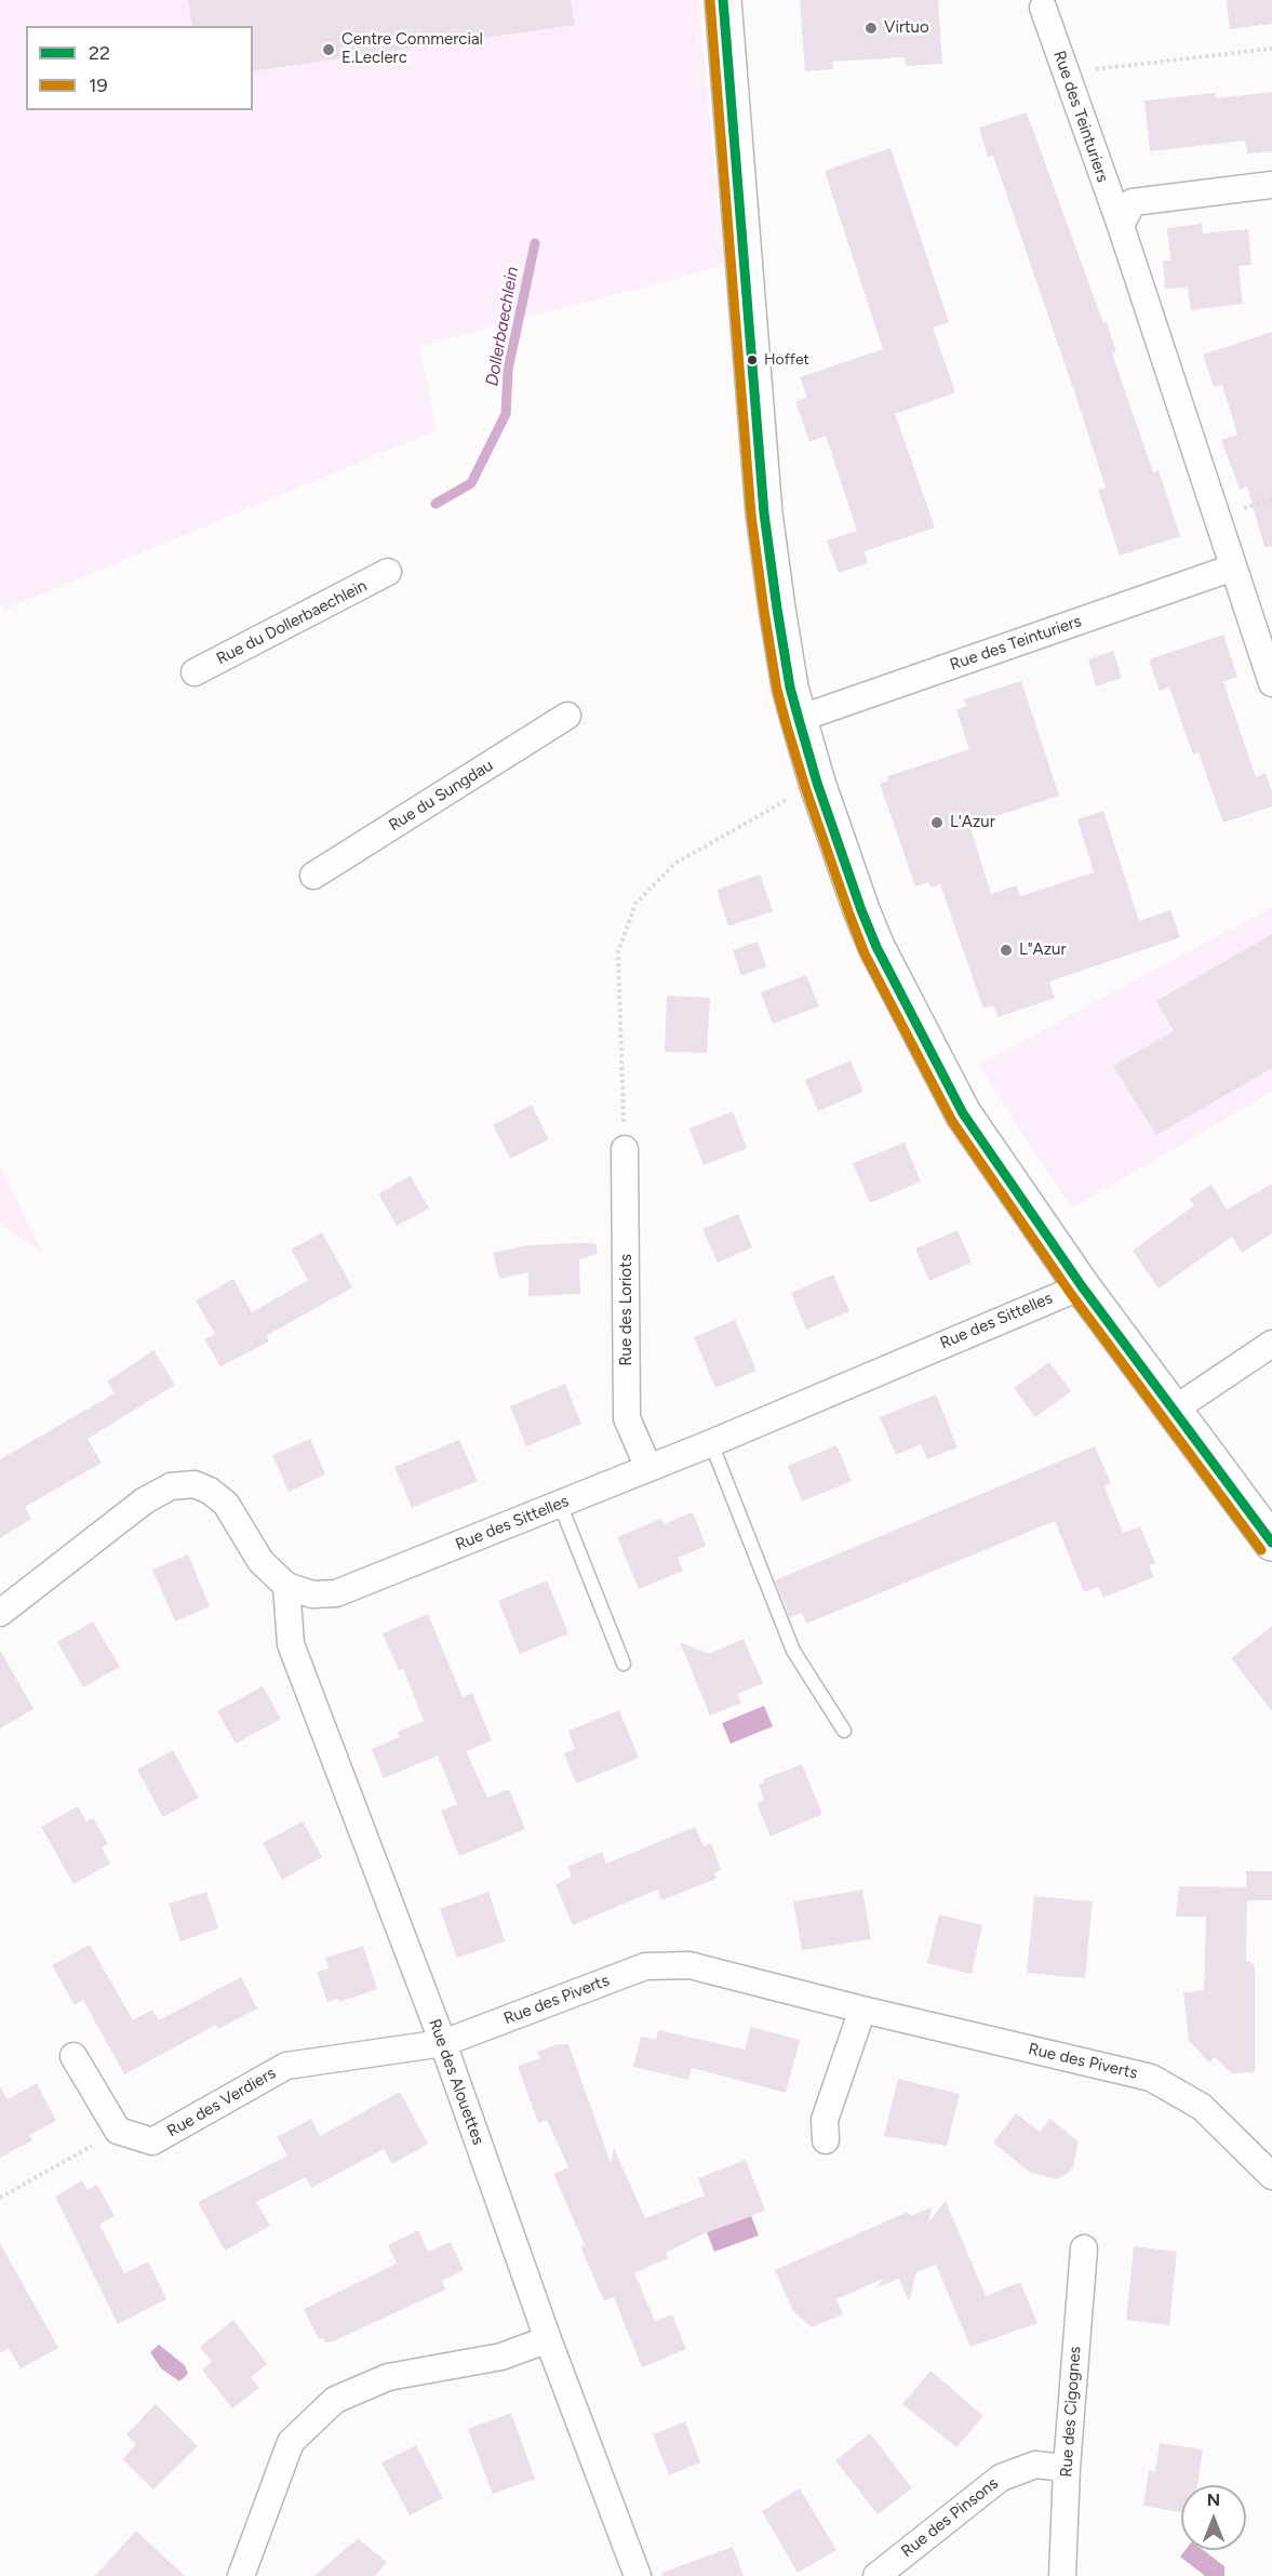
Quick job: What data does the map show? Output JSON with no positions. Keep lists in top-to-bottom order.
{
  "streets": {
    "street": [
      "Rue des Teinturiers",
      "Rue du Dollerbaechlein",
      "Rue du Sungdau",
      "Rue des Loriots",
      "Rue des Sittelles",
      "Rue des Piverts",
      "Rue des Alouettes",
      "Rue des Verdiers",
      "Rue des Cigognes",
      "Rue des Pinsons"
    ]
  },
  "crossings": [
    ["Rue des Loriots", "Rue des Sittelles"],
    ["Rue des Sittelles", "Rue des Alouettes"],
    ["Rue des Piverts", "Rue des Alouettes"],
    ["Rue des Piverts", "Rue des Verdiers"],
    ["Rue des Alouettes", "Rue des Verdiers"],
    ["Rue des Cigognes", "Rue des Pinsons"]
  ],
  "water": ["Dollerbaechlein"],
  "places": [
    "Virtuo",
    "Centre Commercial E.Leclerc",
    "Hoffet",
    "L'Azur",
    "L\"Azur"
  ],
  "lines": ["transit line 22", "transit line 19"],
  "legend": ["22", "19"],
  "north": "top"
}
